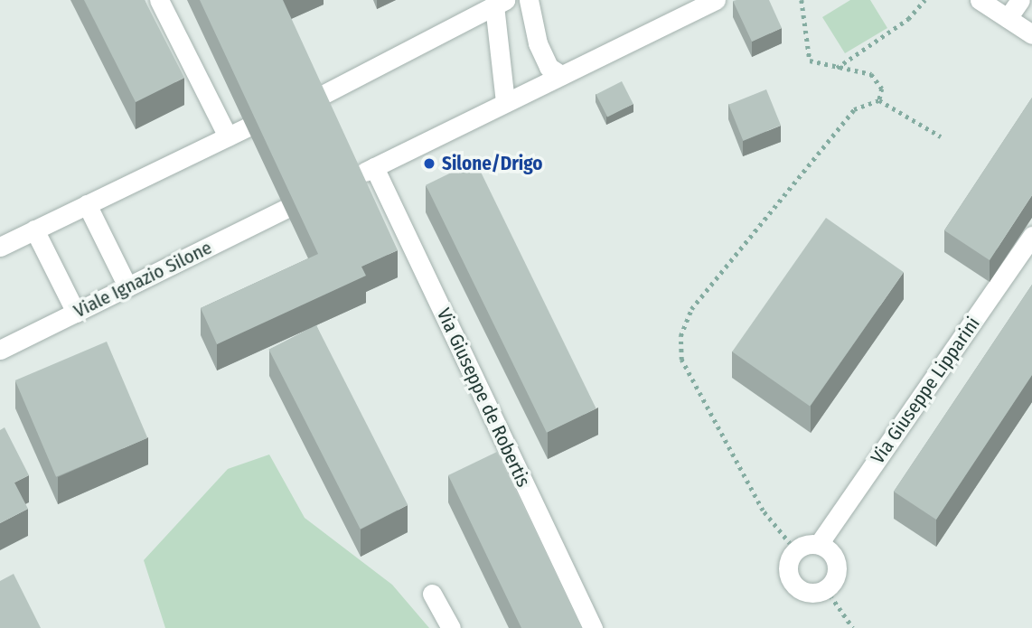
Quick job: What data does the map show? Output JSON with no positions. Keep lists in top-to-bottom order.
{
  "streets": {
    "street": ["Viale Ignazio Silone", "Via Giuseppe Lipparini", "Via Giuseppe de Robertis"]
  },
  "places": ["Silone/Drigo"]
}
